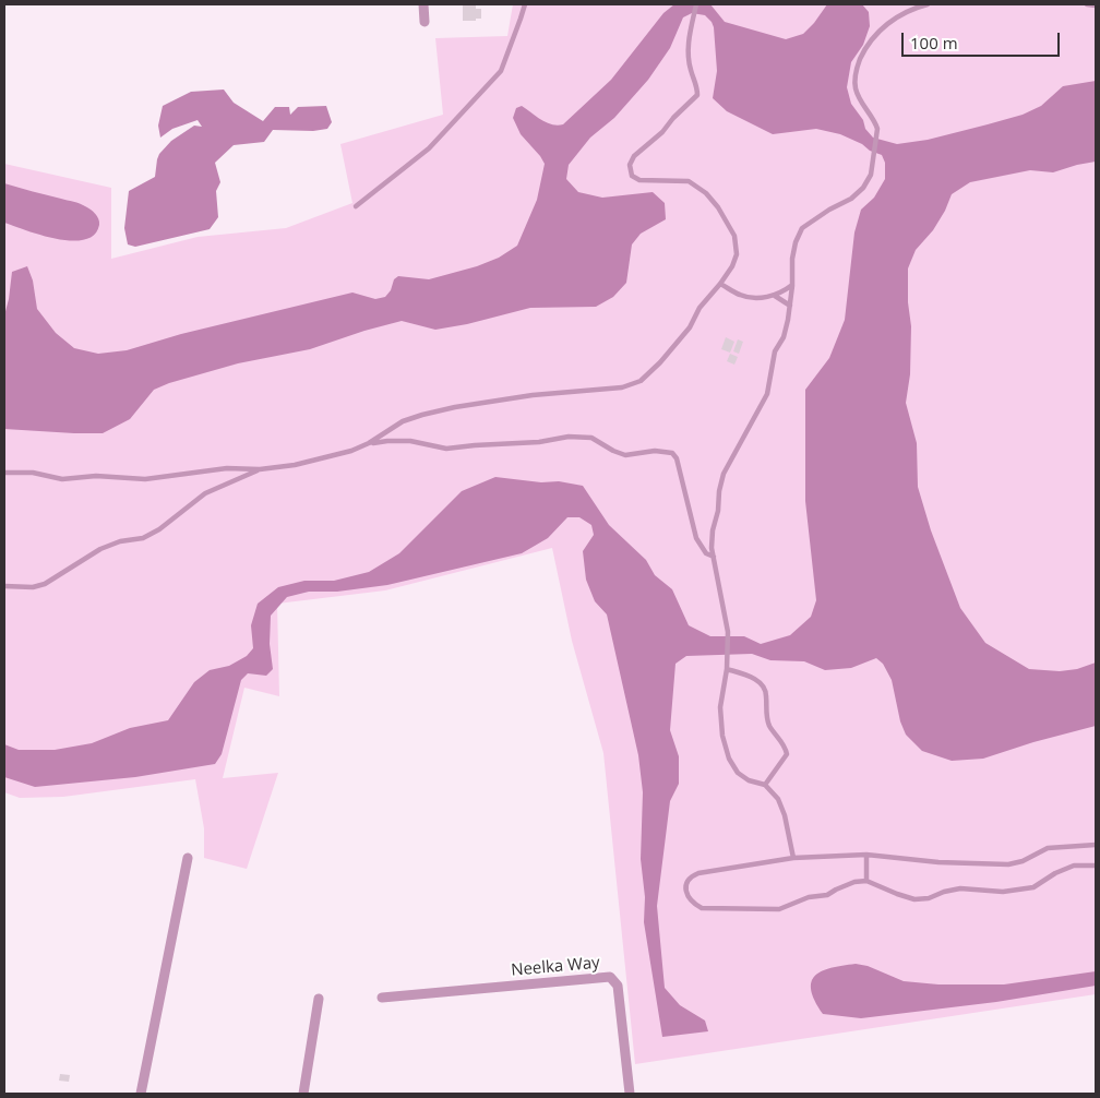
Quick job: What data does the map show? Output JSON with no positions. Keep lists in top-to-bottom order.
{
  "streets": {
    "street": ["Neelka Way"]
  },
  "scale_bar": "100 m"
}
